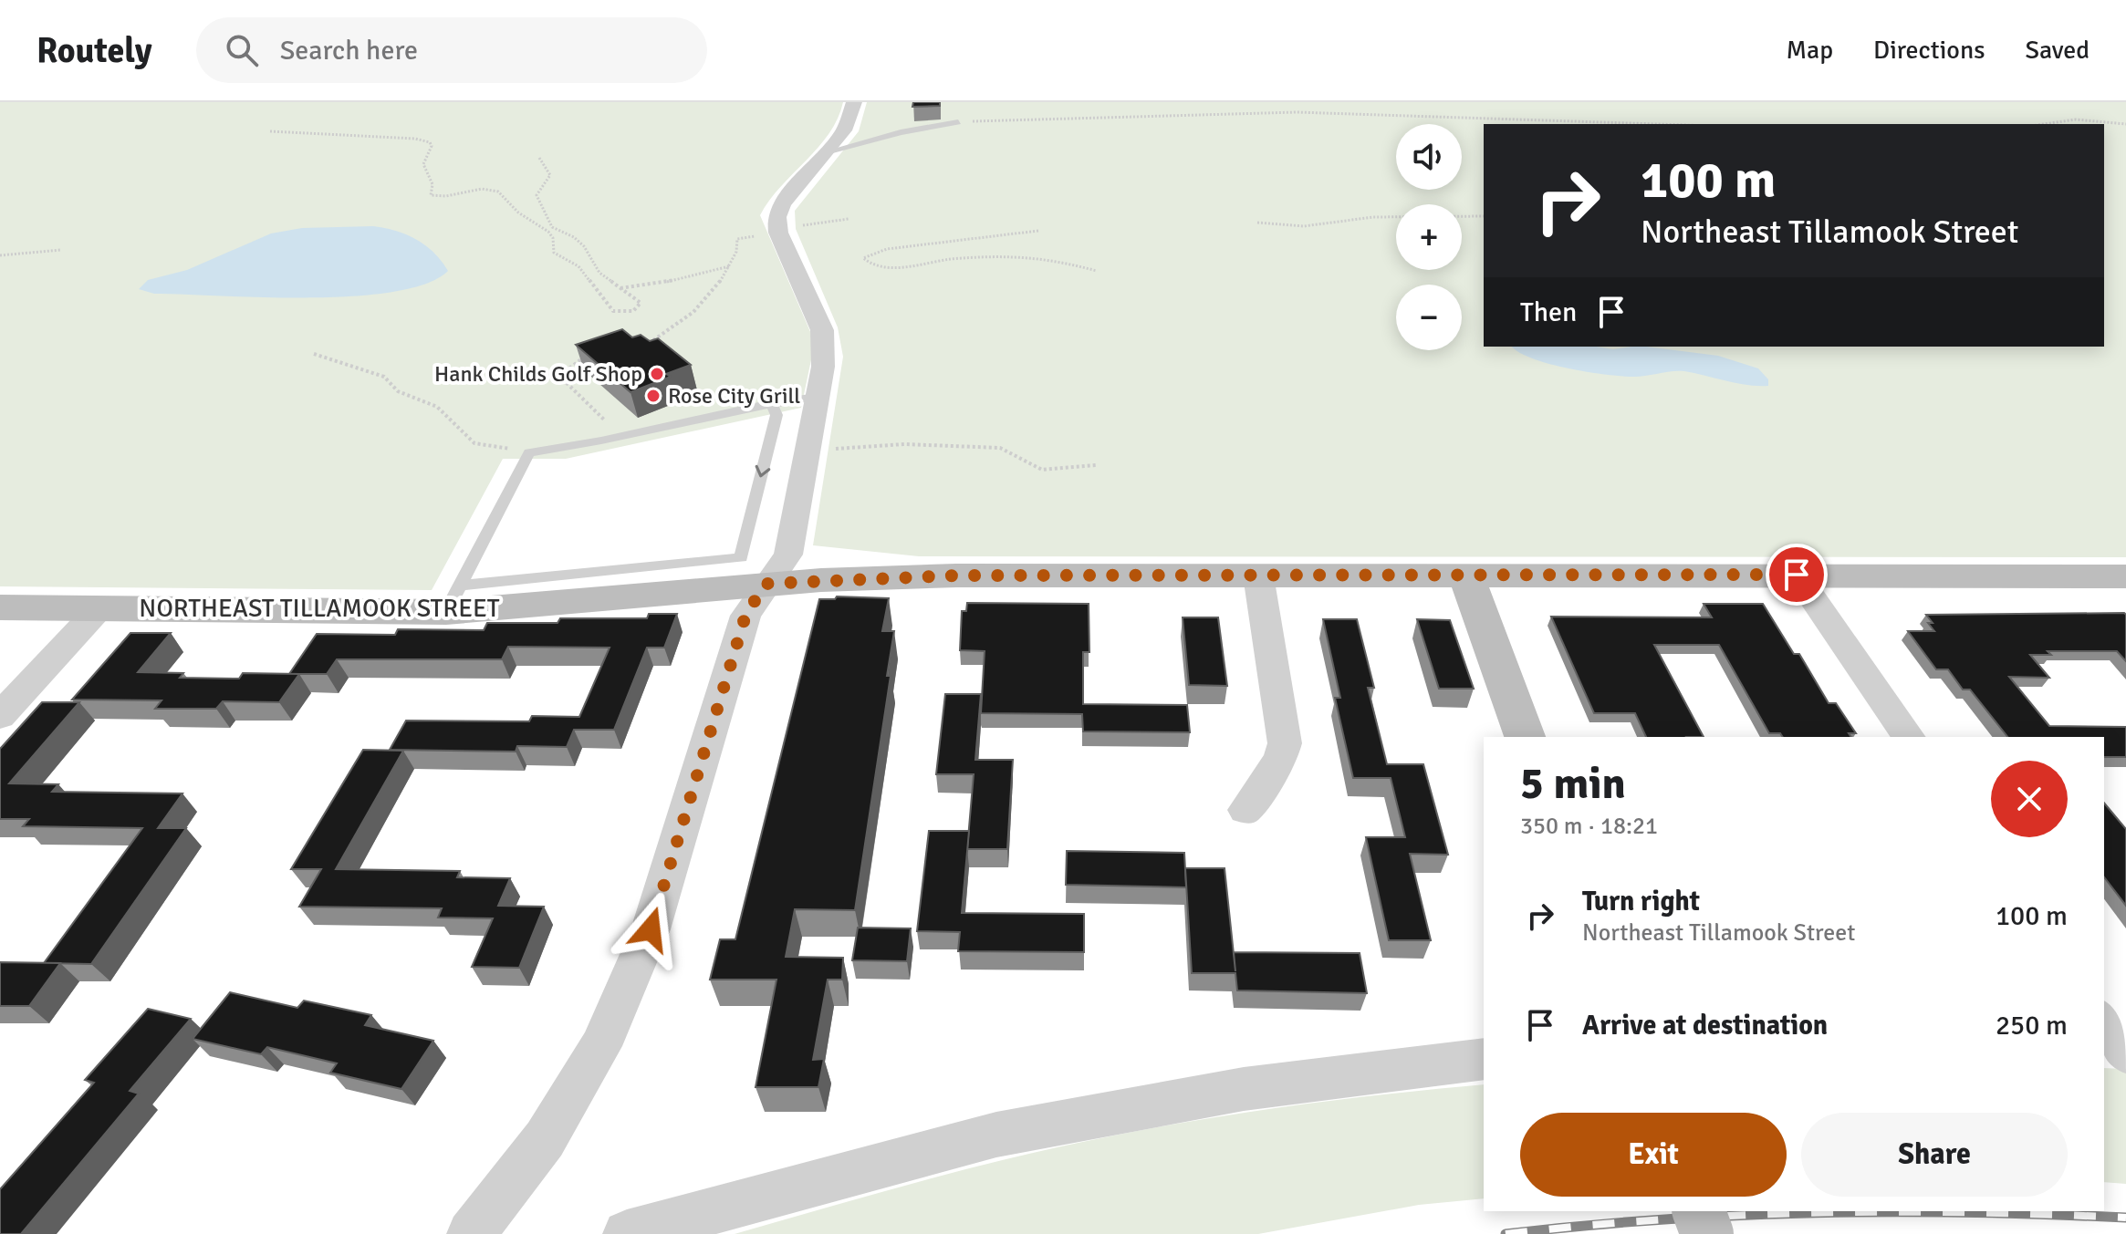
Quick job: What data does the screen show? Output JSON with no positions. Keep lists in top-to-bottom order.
{
  "streets": {
    "street": ["NORTHEAST TILLAMOOK STREET"]
  },
  "places": ["Hank Childs Golf Shop", "Rose City Grill"],
  "page": {
    "header": "Routely",
    "search": "Search here",
    "nav": ["Map", "Directions", "Saved"],
    "map_buttons": ["+", "−"],
    "turn": ["100 m", "Northeast Tillamook Street"],
    "then": "Then",
    "heading": ["5 min", "350 m · 18:21"],
    "list": [
      {
        "name": "Turn right",
        "note": "Northeast Tillamook Street",
        "value": "100 m"
      },
      {
        "name": "Arrive at destination",
        "value": "250 m"
      }
    ],
    "buttons": ["Exit", "Share"]
  }
}
